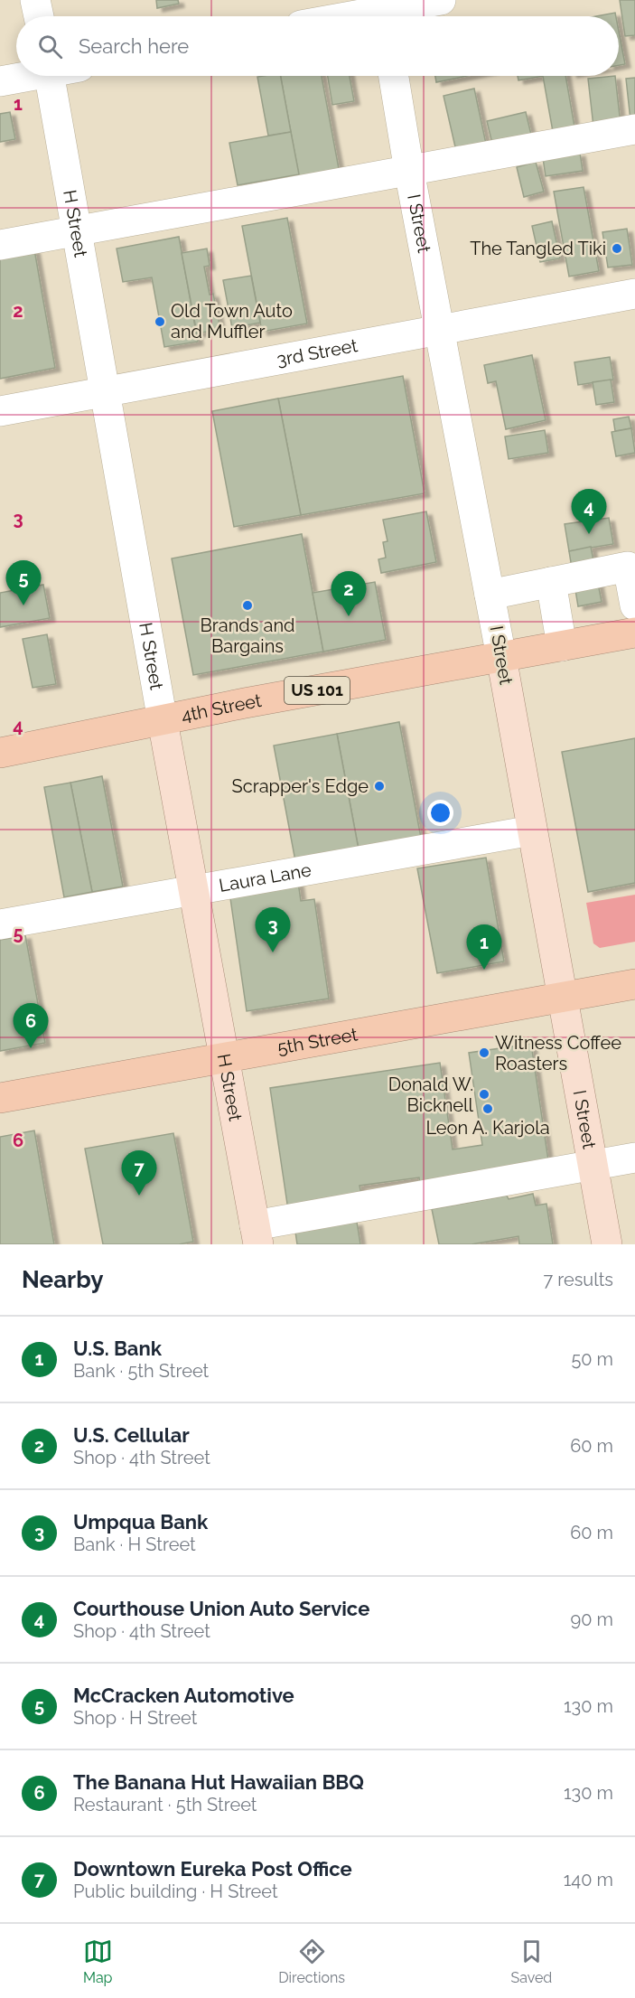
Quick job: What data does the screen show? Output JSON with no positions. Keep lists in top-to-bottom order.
{
  "streets": {
    "highway": ["US 101", "4th Street", "5th Street"],
    "main road": ["H Street", "I Street"],
    "street": ["3rd Street", "Laura Lane"]
  },
  "crossings": [
    ["H Street", "3rd Street"],
    ["H Street", "4th Street"],
    ["H Street", "Laura Lane"],
    ["H Street", "5th Street"],
    ["I Street", "3rd Street"],
    ["I Street", "4th Street"],
    ["I Street", "Laura Lane"],
    ["I Street", "5th Street"]
  ],
  "places": [
    "The Tangled Tiki",
    "Old Town Auto and Muffler",
    "Brands and Bargains",
    "Scrapper's Edge",
    "Witness Coffee Roasters",
    "Donald W. Bicknell",
    "Leon A. Karjola"
  ],
  "page": {
    "search": "Search here",
    "pins": [
      "4",
      "5",
      "2",
      "3",
      "1",
      "6",
      "7"
    ],
    "heading": ["Nearby", "7 results"],
    "list": [
      {
        "mark": "1",
        "name": "U.S. Bank",
        "note": "Bank · 5th Street",
        "value": "50 m"
      },
      {
        "mark": "2",
        "name": "U.S. Cellular",
        "note": "Shop · 4th Street",
        "value": "60 m"
      },
      {
        "mark": "3",
        "name": "Umpqua Bank",
        "note": "Bank · H Street",
        "value": "60 m"
      },
      {
        "mark": "4",
        "name": "Courthouse Union Auto Service",
        "note": "Shop · 4th Street",
        "value": "90 m"
      },
      {
        "mark": "5",
        "name": "McCracken Automotive",
        "note": "Shop · H Street",
        "value": "130 m"
      },
      {
        "mark": "6",
        "name": "The Banana Hut Hawaiian BBQ",
        "note": "Restaurant · 5th Street",
        "value": "130 m"
      },
      {
        "mark": "7",
        "name": "Downtown Eureka Post Office",
        "note": "Public building · H Street",
        "value": "140 m"
      }
    ],
    "nav": ["Map", "Directions", "Saved"]
  },
  "grid": {
    "rows": [
      "1",
      "2",
      "3",
      "4",
      "5",
      "6"
    ]
  }
}
